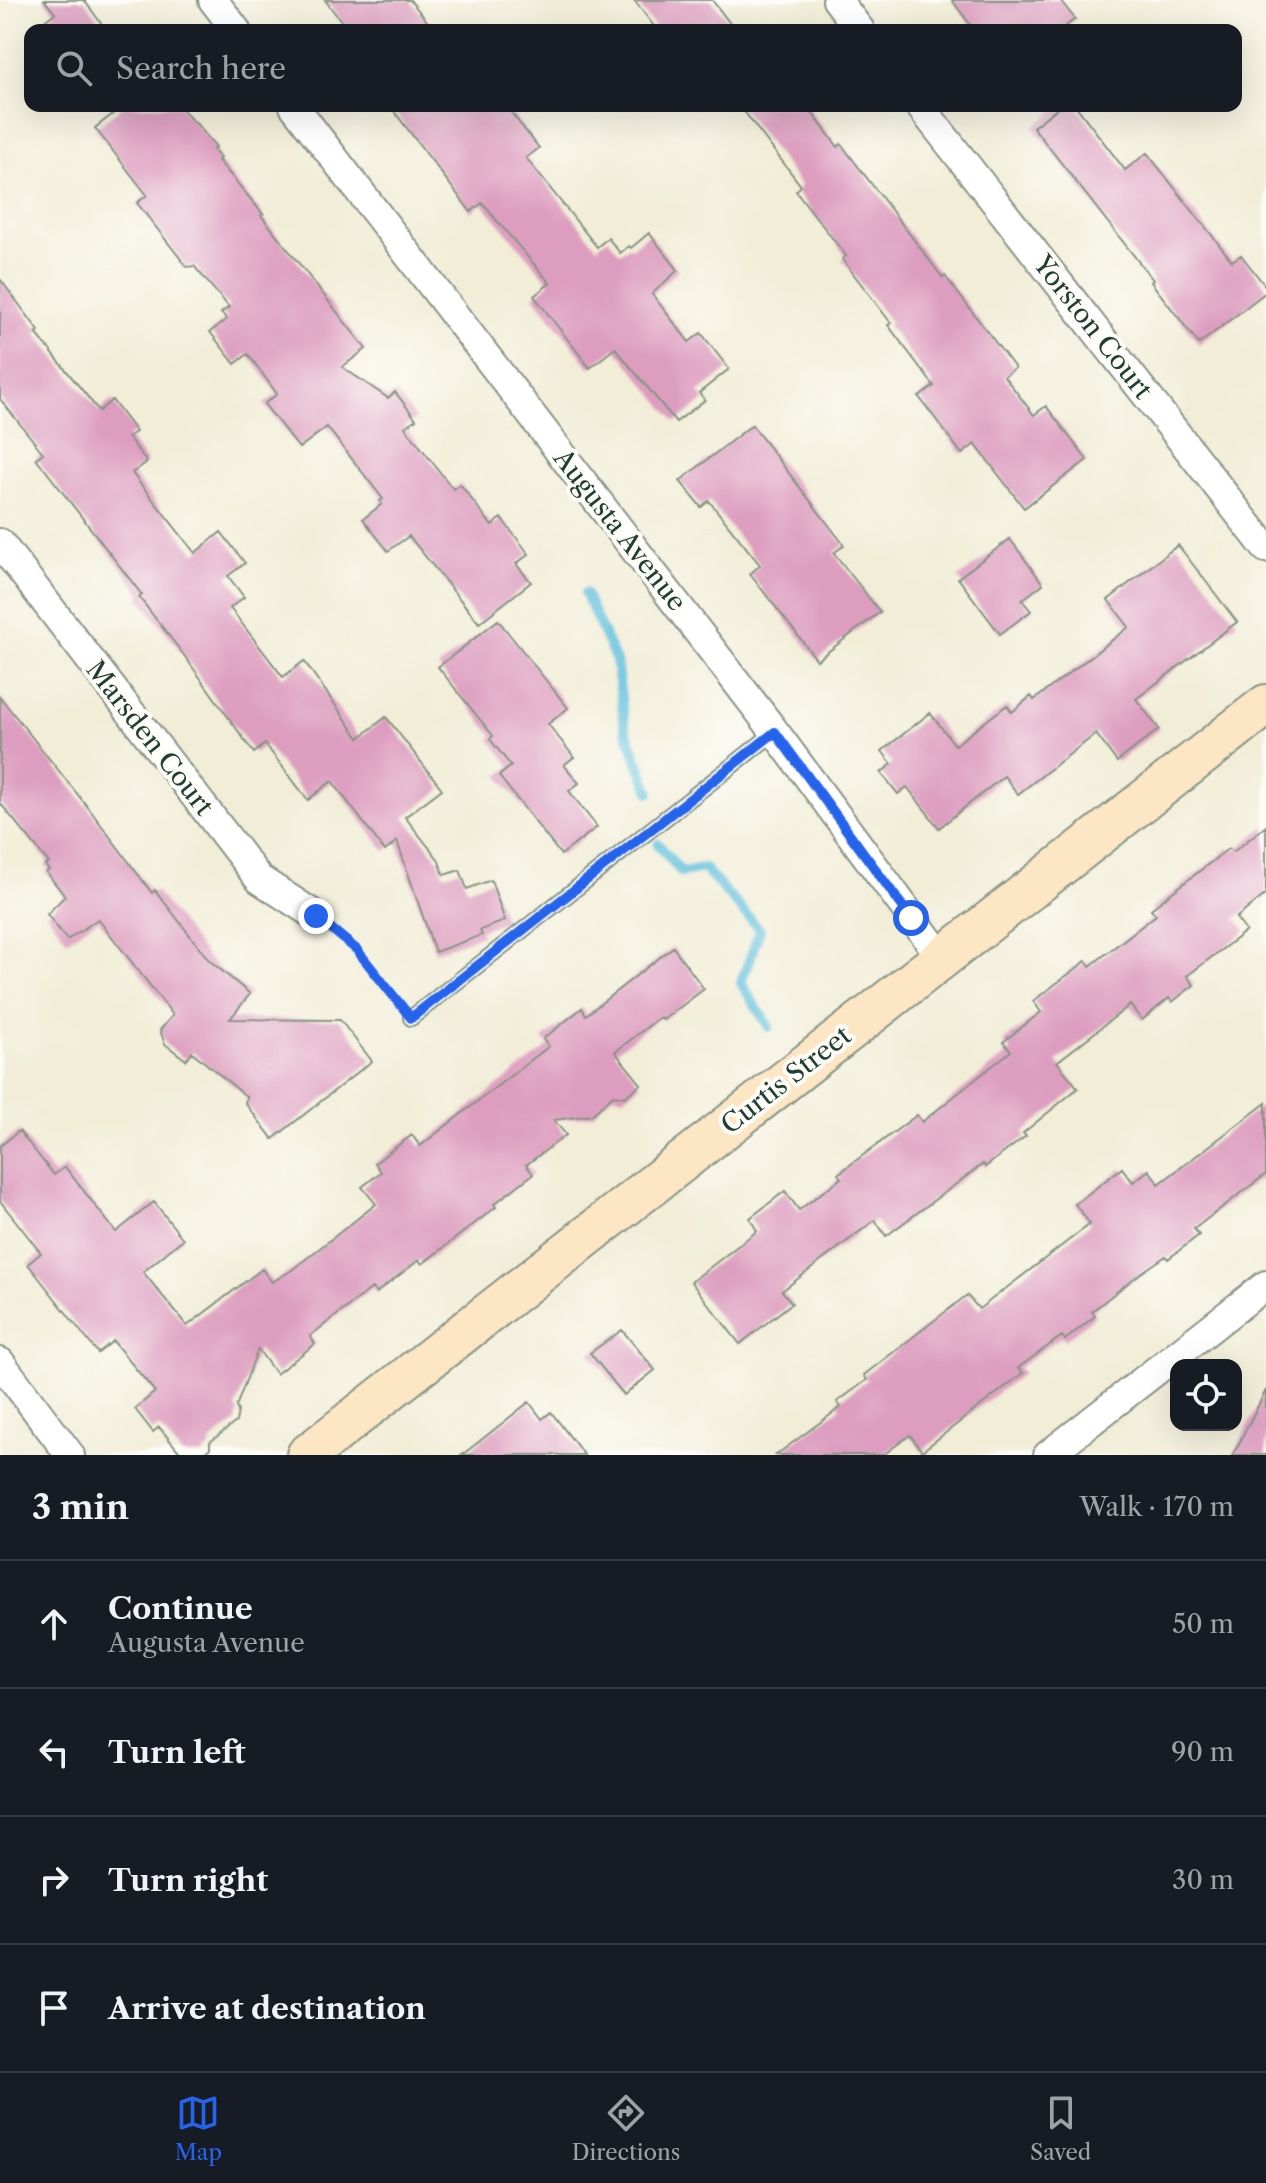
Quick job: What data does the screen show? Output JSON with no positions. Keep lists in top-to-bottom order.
{
  "streets": {
    "street": [
      "Yorston Court",
      "Augusta Avenue",
      "Marsden Court",
      "Curtis Street"
    ]
  },
  "crossings": [
    ["Augusta Avenue", "Curtis Street"]
  ],
  "page": {
    "search": "Search here",
    "heading": ["3 min", "Walk · 170 m"],
    "list": [
      ["Continue", "Augusta Avenue", "50 m"],
      ["Turn left", "90 m"],
      ["Turn right", "30 m"],
      "Arrive at destination"
    ],
    "nav": ["Map", "Directions", "Saved"]
  }
}
